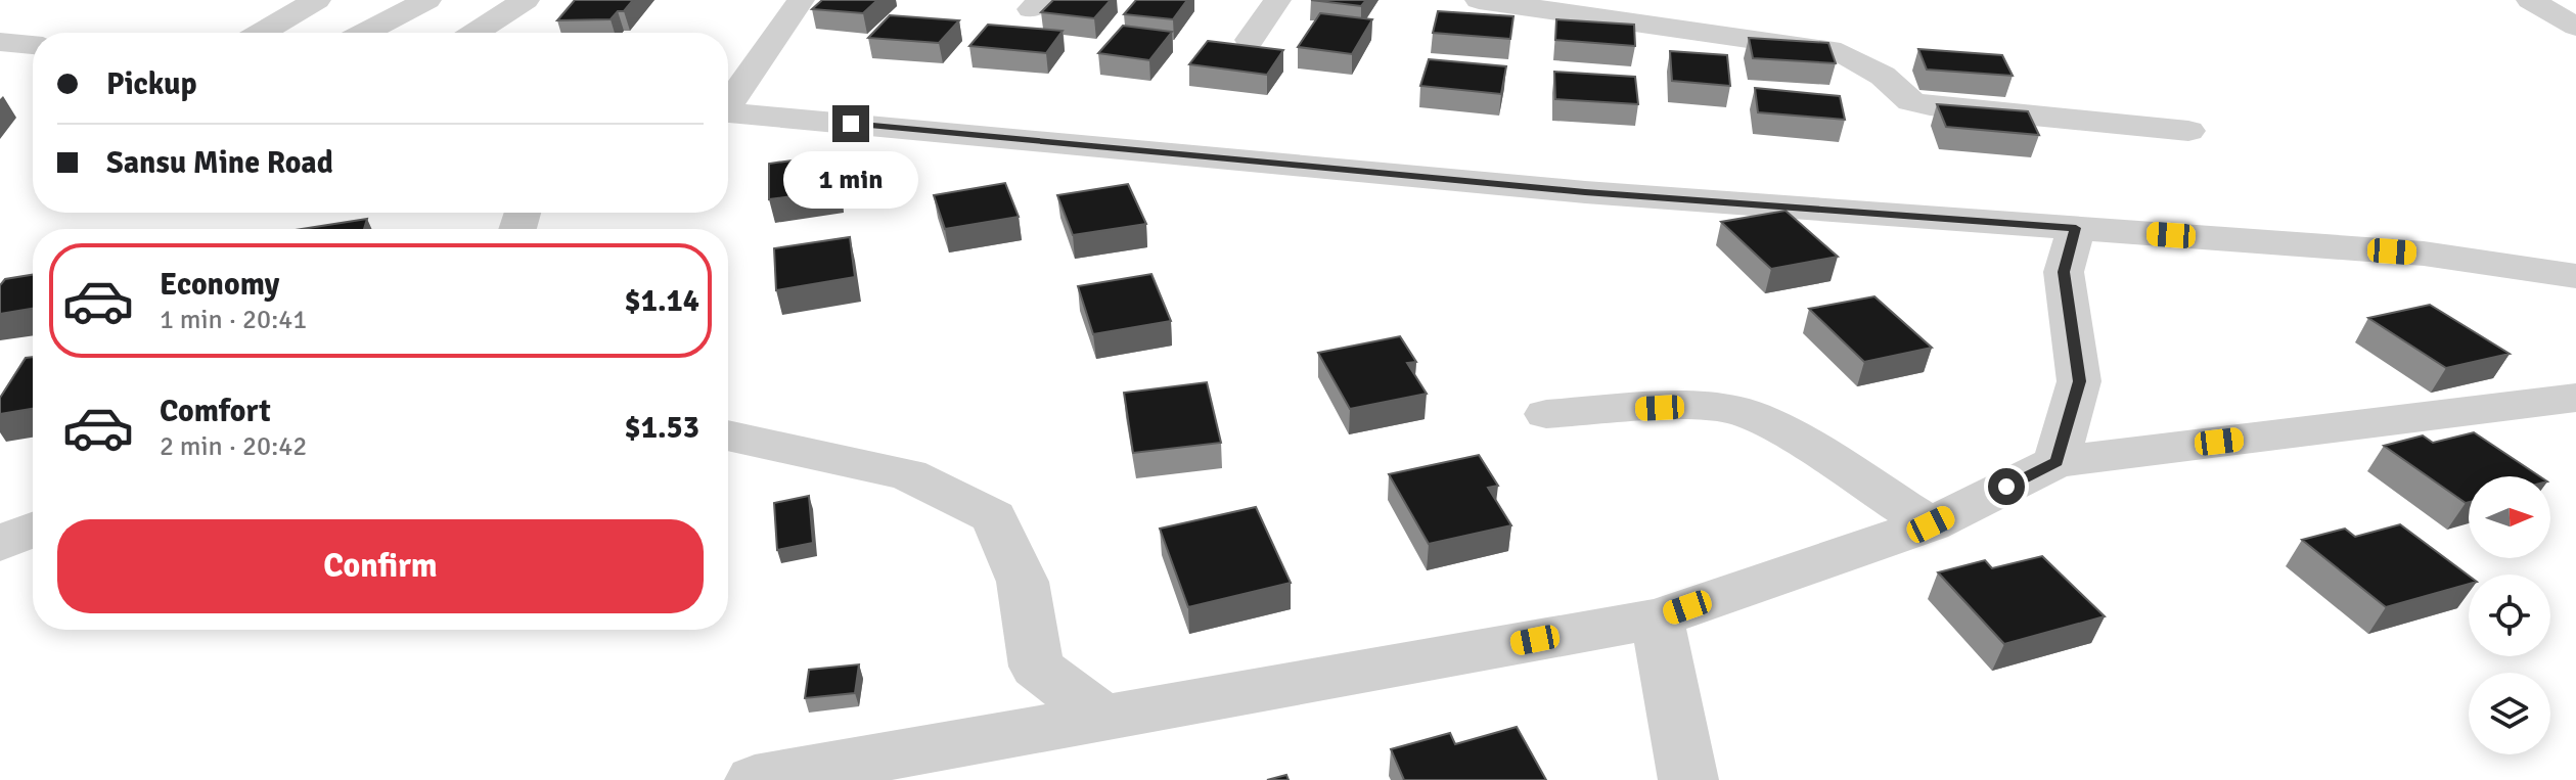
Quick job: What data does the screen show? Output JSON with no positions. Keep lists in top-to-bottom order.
{
  "north": "right",
  "page": {
    "banner": ["Pickup", "Sansu Mine Road"],
    "bubble": "1 min",
    "list": [
      {
        "name": "Economy",
        "note": "1 min · 20:41",
        "value": "$1.14"
      },
      {
        "name": "Comfort",
        "note": "2 min · 20:42",
        "value": "$1.53"
      }
    ],
    "buttons": "Confirm"
  }
}
